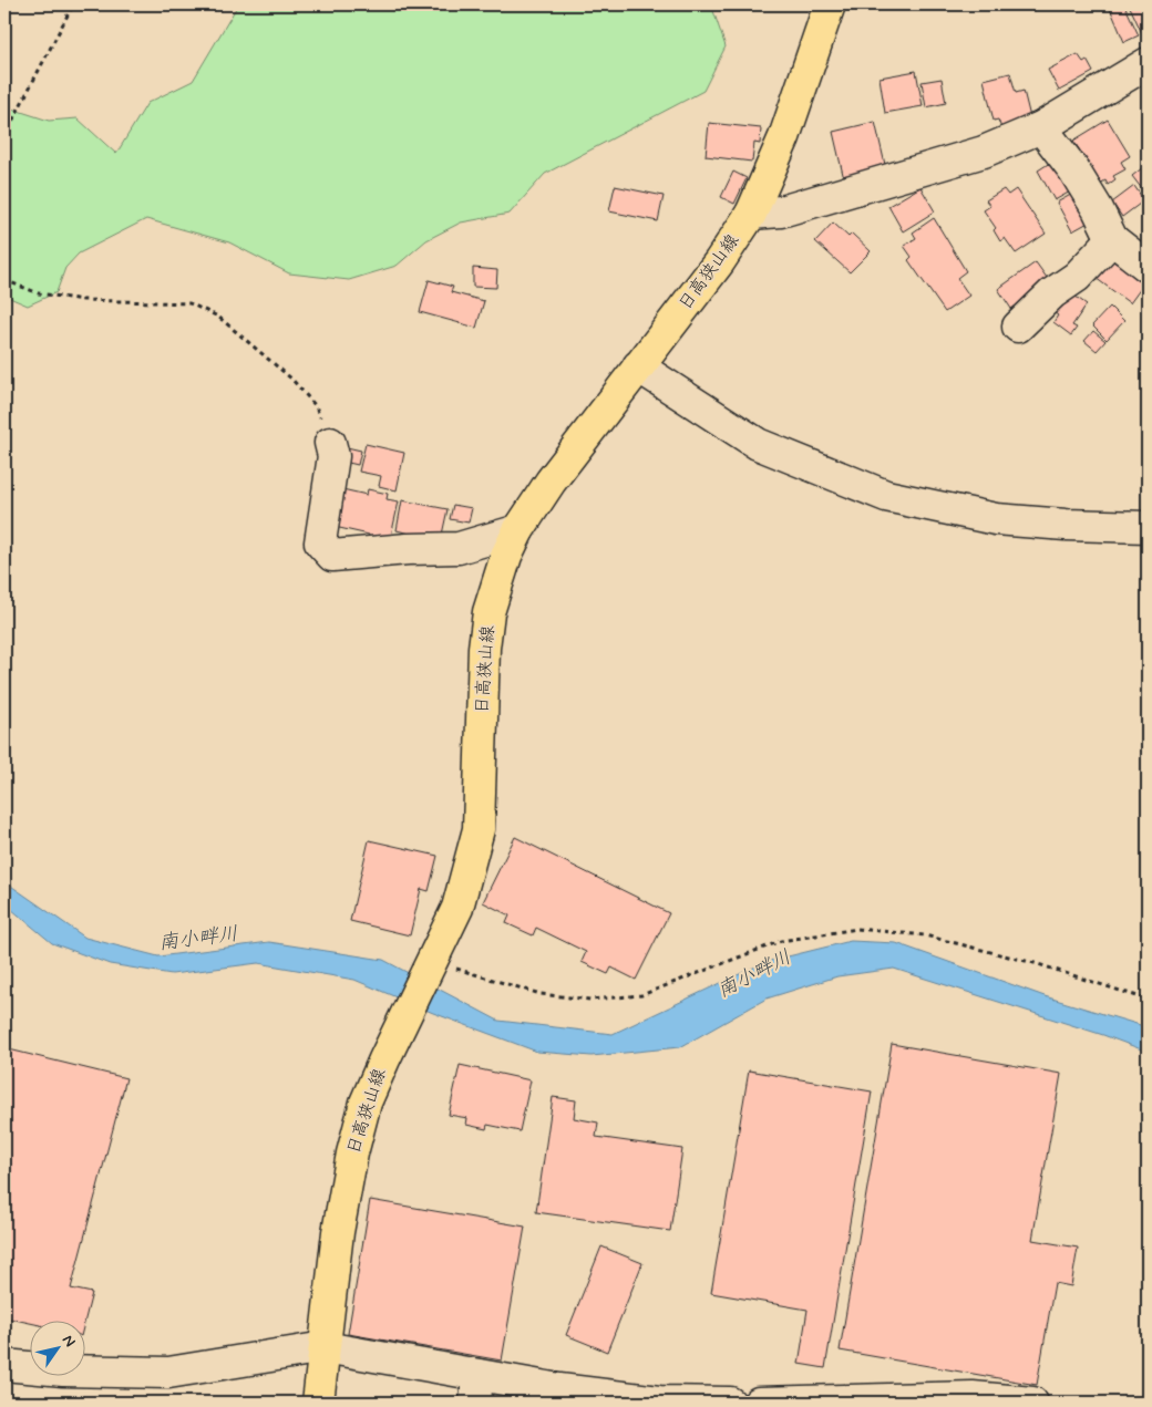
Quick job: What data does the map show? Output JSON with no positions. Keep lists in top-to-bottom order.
{
  "streets": {
    "main road": ["日高狭山線"]
  },
  "water": ["南小畔川"],
  "north": "top right"
}
